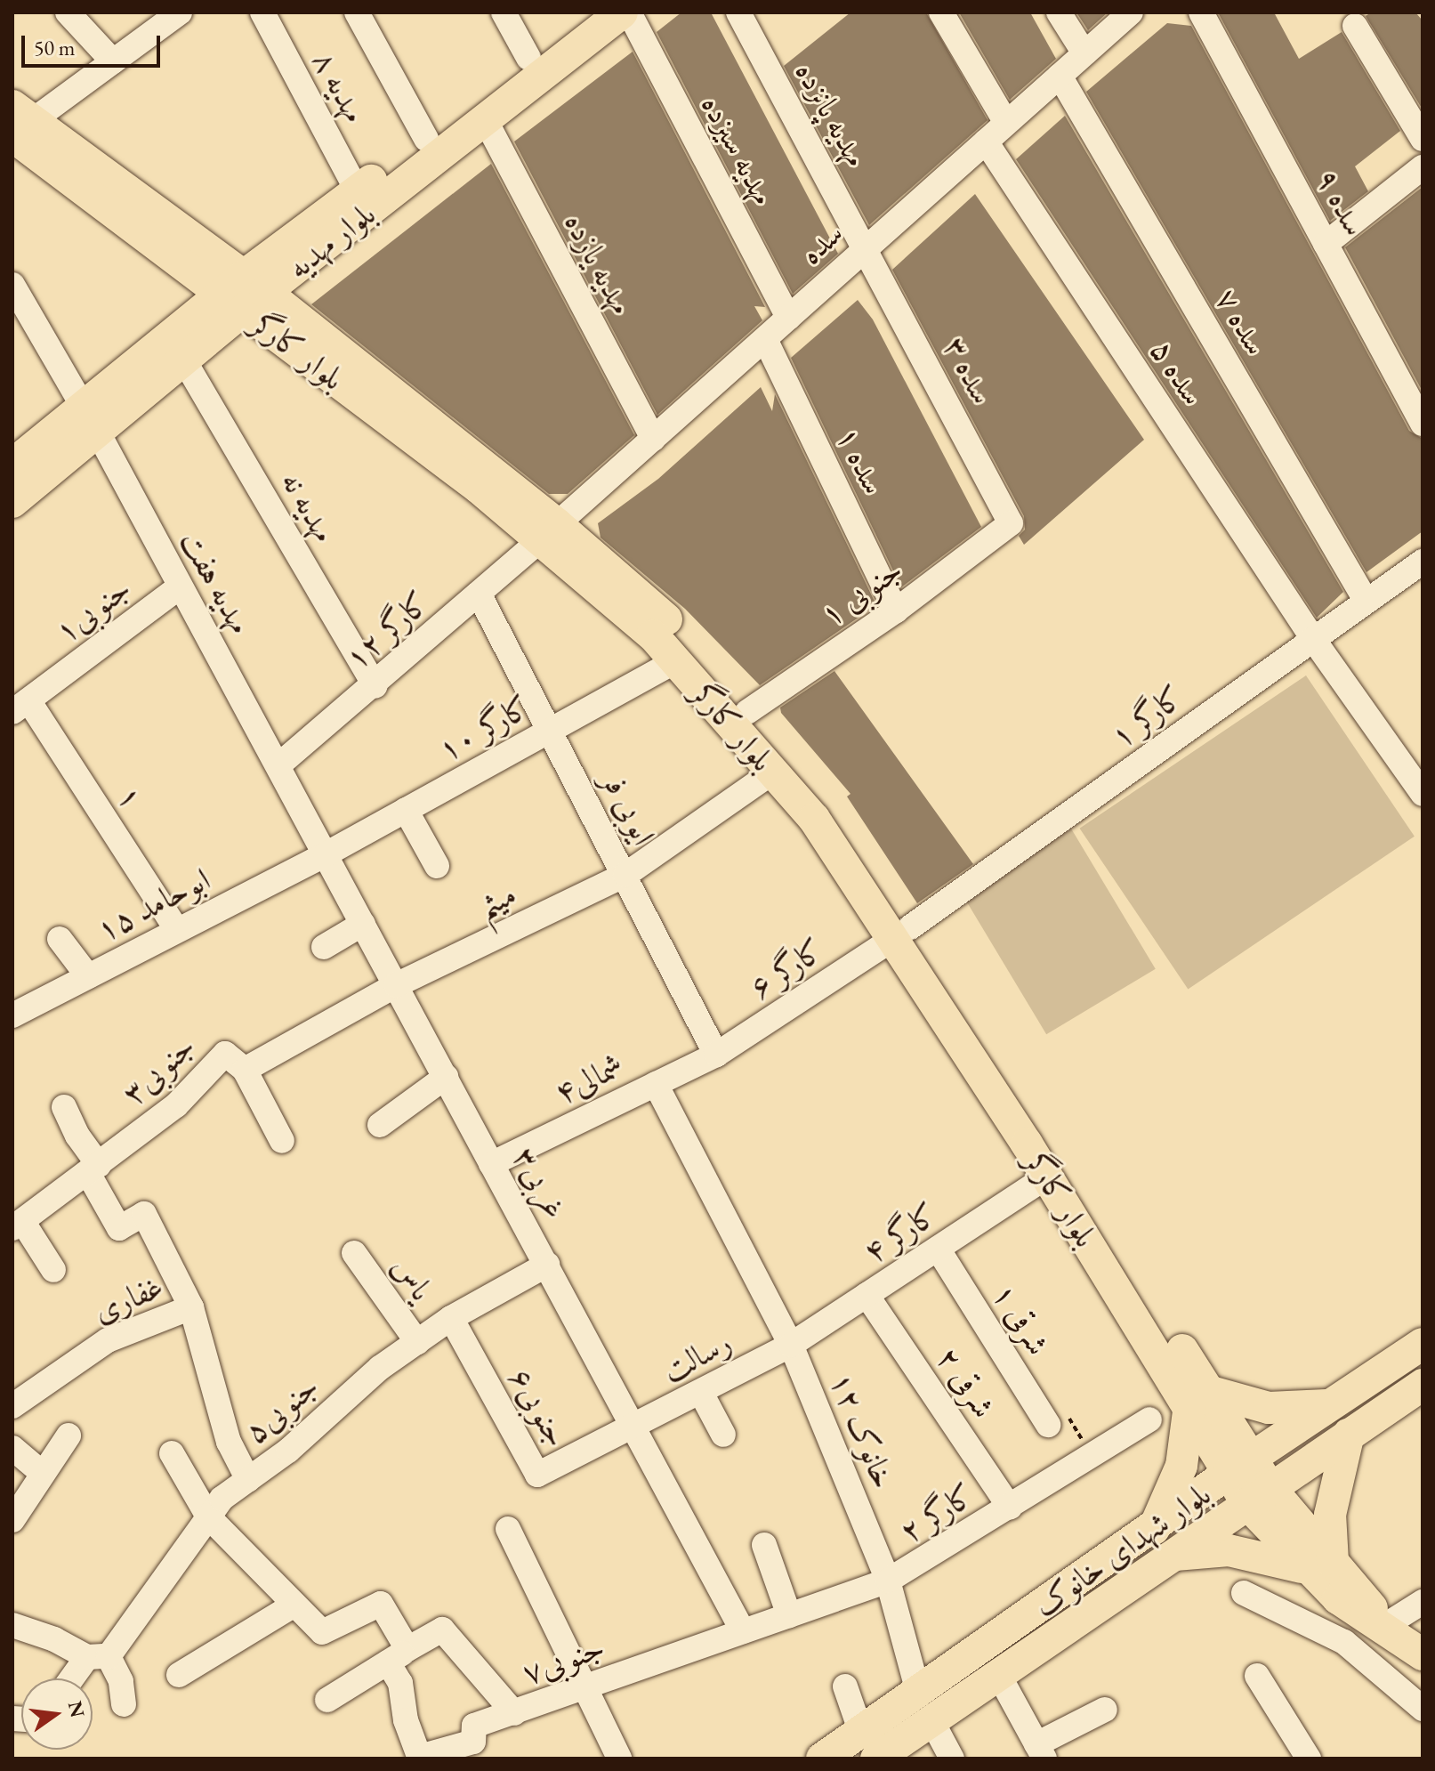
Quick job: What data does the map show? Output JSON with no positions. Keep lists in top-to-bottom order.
{
  "streets": {
    "main road": ["بلوار مهدیه", "بلوار کارگر", "بلوار شهدای خانوک"],
    "street": [
      "مهدیه ۸",
      "مهدیه پانزده",
      "مهدیه سیزده",
      "سده ۹",
      "سده",
      "مهدیه یازده",
      "سده ۷",
      "سده ۳",
      "سده ۵",
      "سده ۱",
      "مهدیه نه",
      "مهدیه هفت",
      "۱ جنوبی",
      "جنوبی۱",
      "کارگر ۱۲",
      "کارگر ۱",
      "کارگر ۱۰",
      "۱",
      "ایوبی فر",
      "میثم",
      "ابوحامد ۱۵",
      "کارگر ۶",
      "جنوبی۳",
      "شمالی۴",
      "غربی۳",
      "کارگر ۴",
      "یاس",
      "غفاری",
      "شرقی ۱",
      "رسالت",
      "شرقی ۲",
      "جنوبی۶",
      "جنوبی۵",
      "خانوک ۱۲",
      "کارگر ۲",
      "جنوبی۷"
    ]
  },
  "crossings": [
    ["مهدیه ۸", "بلوار مهدیه"],
    ["مهدیه پانزده", "سده"],
    ["مهدیه پانزده", "سده ۳"],
    ["مهدیه سیزده", "سده"],
    ["بلوار مهدیه", "مهدیه یازده"],
    ["بلوار مهدیه", "بلوار کارگر"],
    ["بلوار مهدیه", "مهدیه نه"],
    ["بلوار مهدیه", "مهدیه هفت"],
    ["سده", "مهدیه یازده"],
    ["سده", "سده ۷"],
    ["سده", "بلوار کارگر"],
    ["سده", "سده ۳"],
    ["سده", "سده ۵"],
    ["سده", "سده ۱"],
    ["سده", "کارگر ۱۲"],
    ["سده ۷", "کارگر ۱"],
    ["بلوار کارگر", "۱ جنوبی"],
    ["بلوار کارگر", "کارگر ۱۲"],
    ["بلوار کارگر", "کارگر ۱"],
    ["بلوار کارگر", "کارگر ۱۰"],
    ["بلوار کارگر", "میثم"],
    ["بلوار کارگر", "کارگر ۶"],
    ["بلوار کارگر", "کارگر ۴"],
    ["بلوار کارگر", "بلوار شهدای خانوک"],
    ["سده ۳", "۱ جنوبی"],
    ["سده ۵", "کارگر ۱"],
    ["سده ۱", "۱ جنوبی"],
    ["مهدیه نه", "کارگر ۱۲"],
    ["مهدیه هفت", "جنوبی۱"],
    ["مهدیه هفت", "کارگر ۱۲"],
    ["مهدیه هفت", "غربی۳"],
    ["جنوبی۱", "۱"],
    ["کارگر ۱۲", "ایوبی فر"],
    ["کارگر ۱۲", "غربی۳"],
    ["کارگر ۱", "کارگر ۶"],
    ["کارگر ۱۰", "ایوبی فر"],
    ["کارگر ۱۰", "ابوحامد ۱۵"],
    ["کارگر ۱۰", "غربی۳"],
    ["۱", "ابوحامد ۱۵"],
    ["ایوبی فر", "میثم"],
    ["ایوبی فر", "کارگر ۶"],
    ["ایوبی فر", "شمالی۴"],
    ["میثم", "جنوبی۳"],
    ["میثم", "غربی۳"],
    ["ابوحامد ۱۵", "غربی۳"],
    ["کارگر ۶", "شمالی۴"],
    ["جنوبی۳", "غربی۳"],
    ["شمالی۴", "غربی۳"],
    ["شمالی۴", "خانوک ۱۲"],
    ["غربی۳", "رسالت"],
    ["غربی۳", "جنوبی۶"],
    ["غربی۳", "جنوبی۵"],
    ["غربی۳", "کارگر ۲"],
    ["غربی۳", "جنوبی۷"],
    ["کارگر ۴", "شرقی ۱"],
    ["کارگر ۴", "رسالت"],
    ["کارگر ۴", "شرقی ۲"],
    ["کارگر ۴", "خانوک ۱۲"],
    ["یاس", "جنوبی۵"],
    ["غفاری", "جنوبی۵"],
    ["رسالت", "جنوبی۶"],
    ["رسالت", "خانوک ۱۲"],
    ["شرقی ۲", "کارگر ۲"],
    ["جنوبی۶", "جنوبی۵"],
    ["خانوک ۱۲", "کارگر ۲"],
    ["خانوک ۱۲", "بلوار شهدای خانوک"],
    ["کارگر ۲", "جنوبی۷"]
  ],
  "scale_bar": "50 m",
  "north": "right"
}
